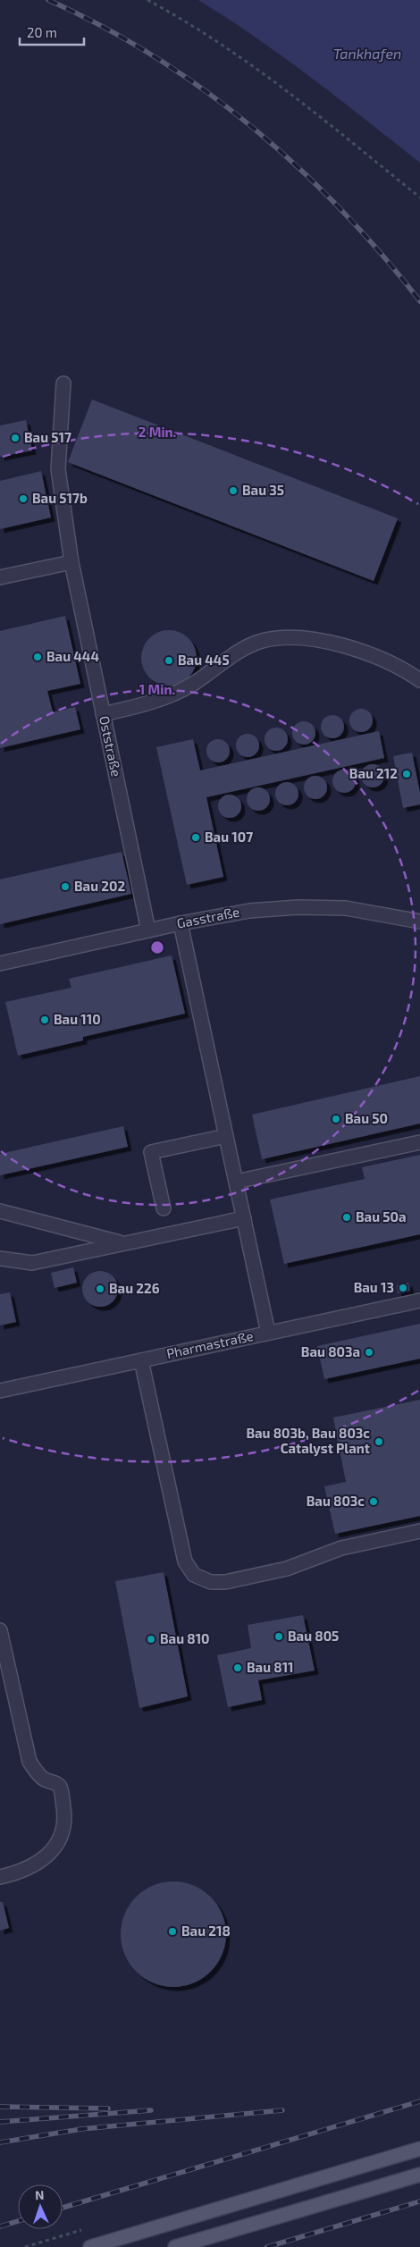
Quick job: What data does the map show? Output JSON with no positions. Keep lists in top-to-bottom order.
{
  "streets": {
    "street": ["Oststraße", "Gasstraße", "Pharmastraße"]
  },
  "crossings": [
    ["Oststraße", "Gasstraße"]
  ],
  "water": ["Tankhafen"],
  "places": [
    "Bau 517",
    "Bau 35",
    "Bau 517b",
    "Bau 444",
    "Bau 445",
    "Bau 212",
    "Bau 107",
    "Bau 202",
    "Bau 110",
    "Bau 50",
    "Bau 50a",
    "Bau 13",
    "Bau 226",
    "Bau 803a",
    "Bau 803b, Bau 803c Catalyst Plant",
    "Bau 803c",
    "Bau 805",
    "Bau 810",
    "Bau 811",
    "Bau 218"
  ],
  "scale_bar": "20 m",
  "north": "top",
  "rings": ["2 Min.", "1 Min."]
}
